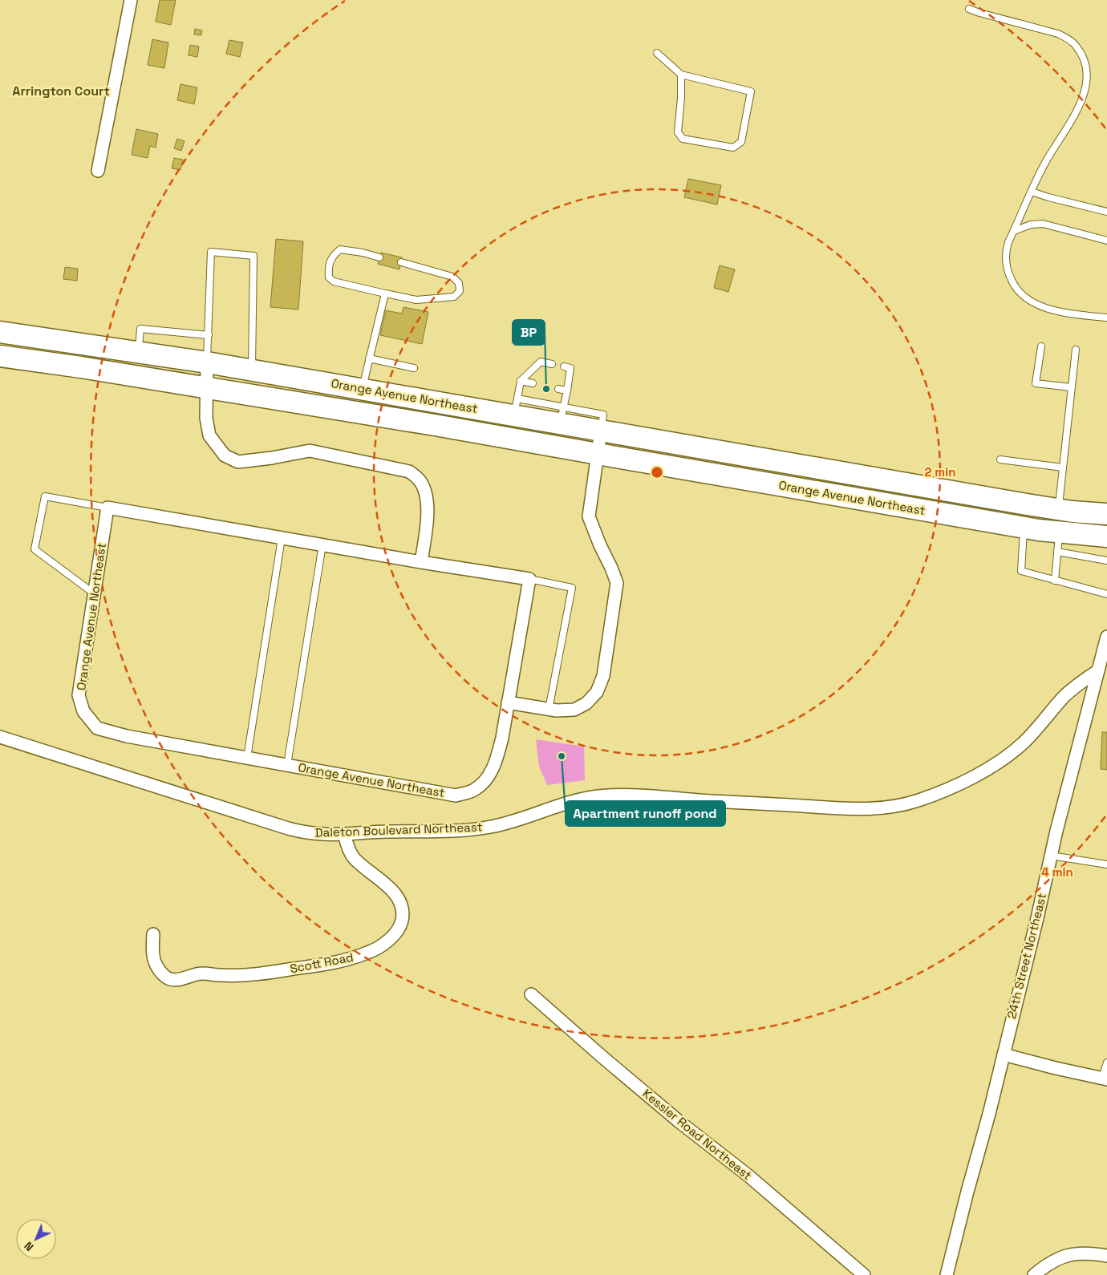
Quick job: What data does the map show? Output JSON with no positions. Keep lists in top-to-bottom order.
{
  "streets": {
    "highway": ["Orange Avenue Northeast"],
    "street": [
      "Daleton Boulevard Northeast",
      "24th Street Northeast",
      "Scott Road",
      "Kessler Road Northeast"
    ]
  },
  "crossings": [
    ["Daleton Boulevard Northeast", "24th Street Northeast"],
    ["Daleton Boulevard Northeast", "Scott Road"]
  ],
  "districts": ["Arrington Court"],
  "places": ["BP", "Apartment runoff pond"],
  "north": "bottom left",
  "rings": ["2 min", "4 min"]
}
